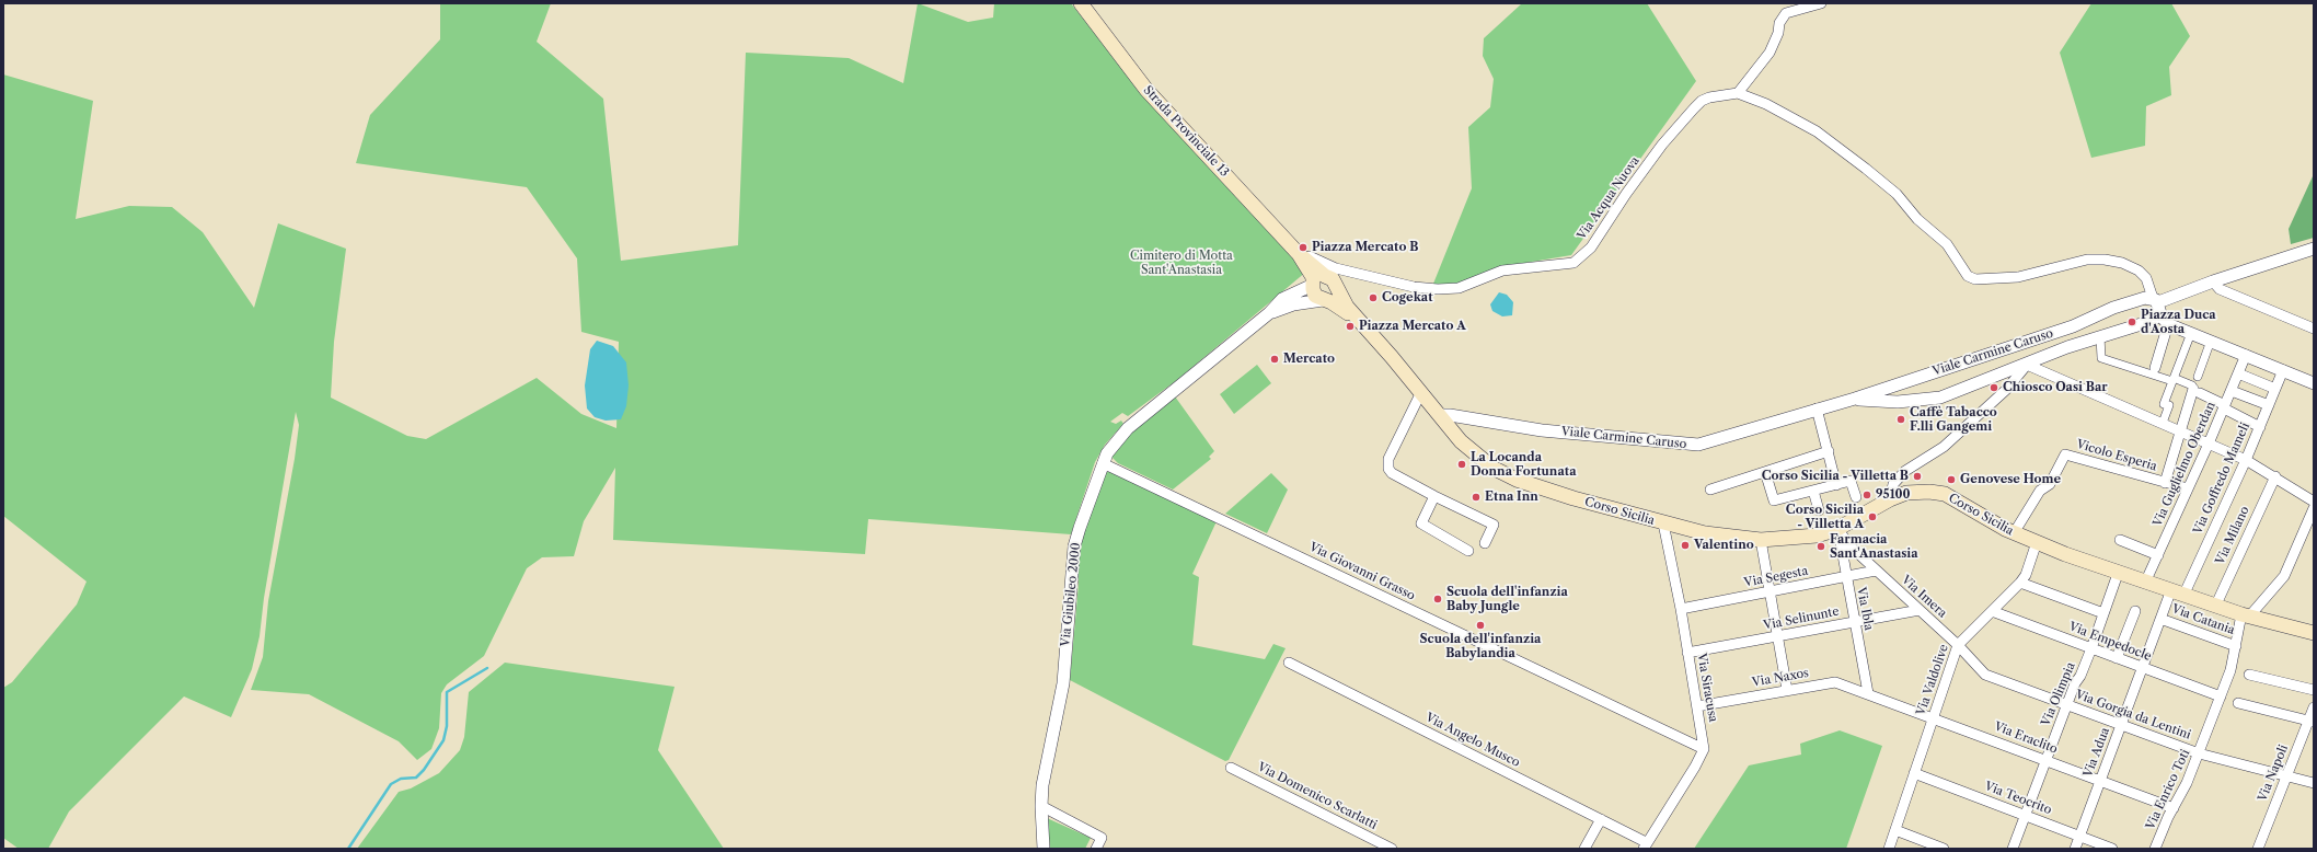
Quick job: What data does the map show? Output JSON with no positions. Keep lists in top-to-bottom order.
{
  "streets": {
    "main road": ["Strada Provinciale 13", "Corso Sicilia"],
    "street": [
      "Via Acqua Nuova",
      "Viale Carmine Caruso",
      "Vicolo Esperia",
      "Via Guglielmo Oberdan",
      "Via Goffredo Mameli",
      "Via Milano",
      "Via Giovanni Grasso",
      "Via Segesta",
      "Via Giubileo 2000",
      "Via Imera",
      "Via Ibla",
      "Via Selinunte",
      "Via Catania",
      "Via Empedocle",
      "Via Naxos",
      "Via Valdolive",
      "Via Siracusa",
      "Via Olimpia",
      "Via Gorgia da Lentini",
      "Via Eraclito",
      "Via Angelo Musco",
      "Via Adua",
      "Via Napoli",
      "Via Enrico Toti",
      "Via Domenico Scarlatti",
      "Via Teocrito"
    ]
  },
  "crossings": [
    ["Strada Provinciale 13", "Via Acqua Nuova"],
    ["Via Acqua Nuova", "Viale Carmine Caruso"],
    ["Viale Carmine Caruso", "Corso Sicilia"],
    ["Vicolo Esperia", "Via Guglielmo Oberdan"],
    ["Vicolo Esperia", "Corso Sicilia"],
    ["Via Guglielmo Oberdan", "Corso Sicilia"],
    ["Via Goffredo Mameli", "Corso Sicilia"],
    ["Via Goffredo Mameli", "Via Adua"],
    ["Corso Sicilia", "Via Milano"],
    ["Corso Sicilia", "Via Imera"],
    ["Corso Sicilia", "Via Ibla"],
    ["Corso Sicilia", "Via Valdolive"],
    ["Corso Sicilia", "Via Siracusa"],
    ["Corso Sicilia", "Via Olimpia"],
    ["Corso Sicilia", "Via Adua"],
    ["Corso Sicilia", "Via Enrico Toti"],
    ["Via Giovanni Grasso", "Via Giubileo 2000"],
    ["Via Giovanni Grasso", "Via Siracusa"],
    ["Via Segesta", "Via Imera"],
    ["Via Segesta", "Via Ibla"],
    ["Via Segesta", "Via Siracusa"],
    ["Via Imera", "Via Ibla"],
    ["Via Imera", "Via Selinunte"],
    ["Via Imera", "Via Valdolive"],
    ["Via Imera", "Via Gorgia da Lentini"],
    ["Via Ibla", "Via Selinunte"],
    ["Via Ibla", "Via Naxos"],
    ["Via Ibla", "Via Eraclito"],
    ["Via Selinunte", "Via Siracusa"],
    ["Via Catania", "Via Adua"],
    ["Via Catania", "Via Enrico Toti"],
    ["Via Empedocle", "Via Valdolive"],
    ["Via Empedocle", "Via Olimpia"],
    ["Via Empedocle", "Via Adua"],
    ["Via Empedocle", "Via Enrico Toti"],
    ["Via Naxos", "Via Siracusa"],
    ["Via Naxos", "Via Eraclito"],
    ["Via Valdolive", "Via Gorgia da Lentini"],
    ["Via Valdolive", "Via Eraclito"],
    ["Via Valdolive", "Via Teocrito"],
    ["Via Olimpia", "Via Gorgia da Lentini"],
    ["Via Olimpia", "Via Eraclito"],
    ["Via Olimpia", "Via Teocrito"],
    ["Via Gorgia da Lentini", "Via Adua"],
    ["Via Gorgia da Lentini", "Via Napoli"],
    ["Via Gorgia da Lentini", "Via Enrico Toti"],
    ["Via Eraclito", "Via Adua"],
    ["Via Eraclito", "Via Enrico Toti"],
    ["Via Adua", "Via Teocrito"]
  ],
  "parks": ["Cimitero di Motta Sant'Anastasia"],
  "places": [
    "Piazza Mercato B",
    "Cogekat",
    "Piazza Duca d'Aosta",
    "Piazza Mercato A",
    "Mercato",
    "Chiosco Oasi Bar",
    "Caffè Tabacco F.lli Gangemi",
    "La Locanda Donna Fortunata",
    "Corso Sicilia - Villetta B",
    "Genovese Home",
    "95100",
    "Etna Inn",
    "Corso Sicilia - Villetta A",
    "Valentino",
    "Farmacia Sant'Anastasia",
    "Scuola dell'infanzia Baby Jungle",
    "Scuola dell'infanzia Babylandia"
  ]
}
